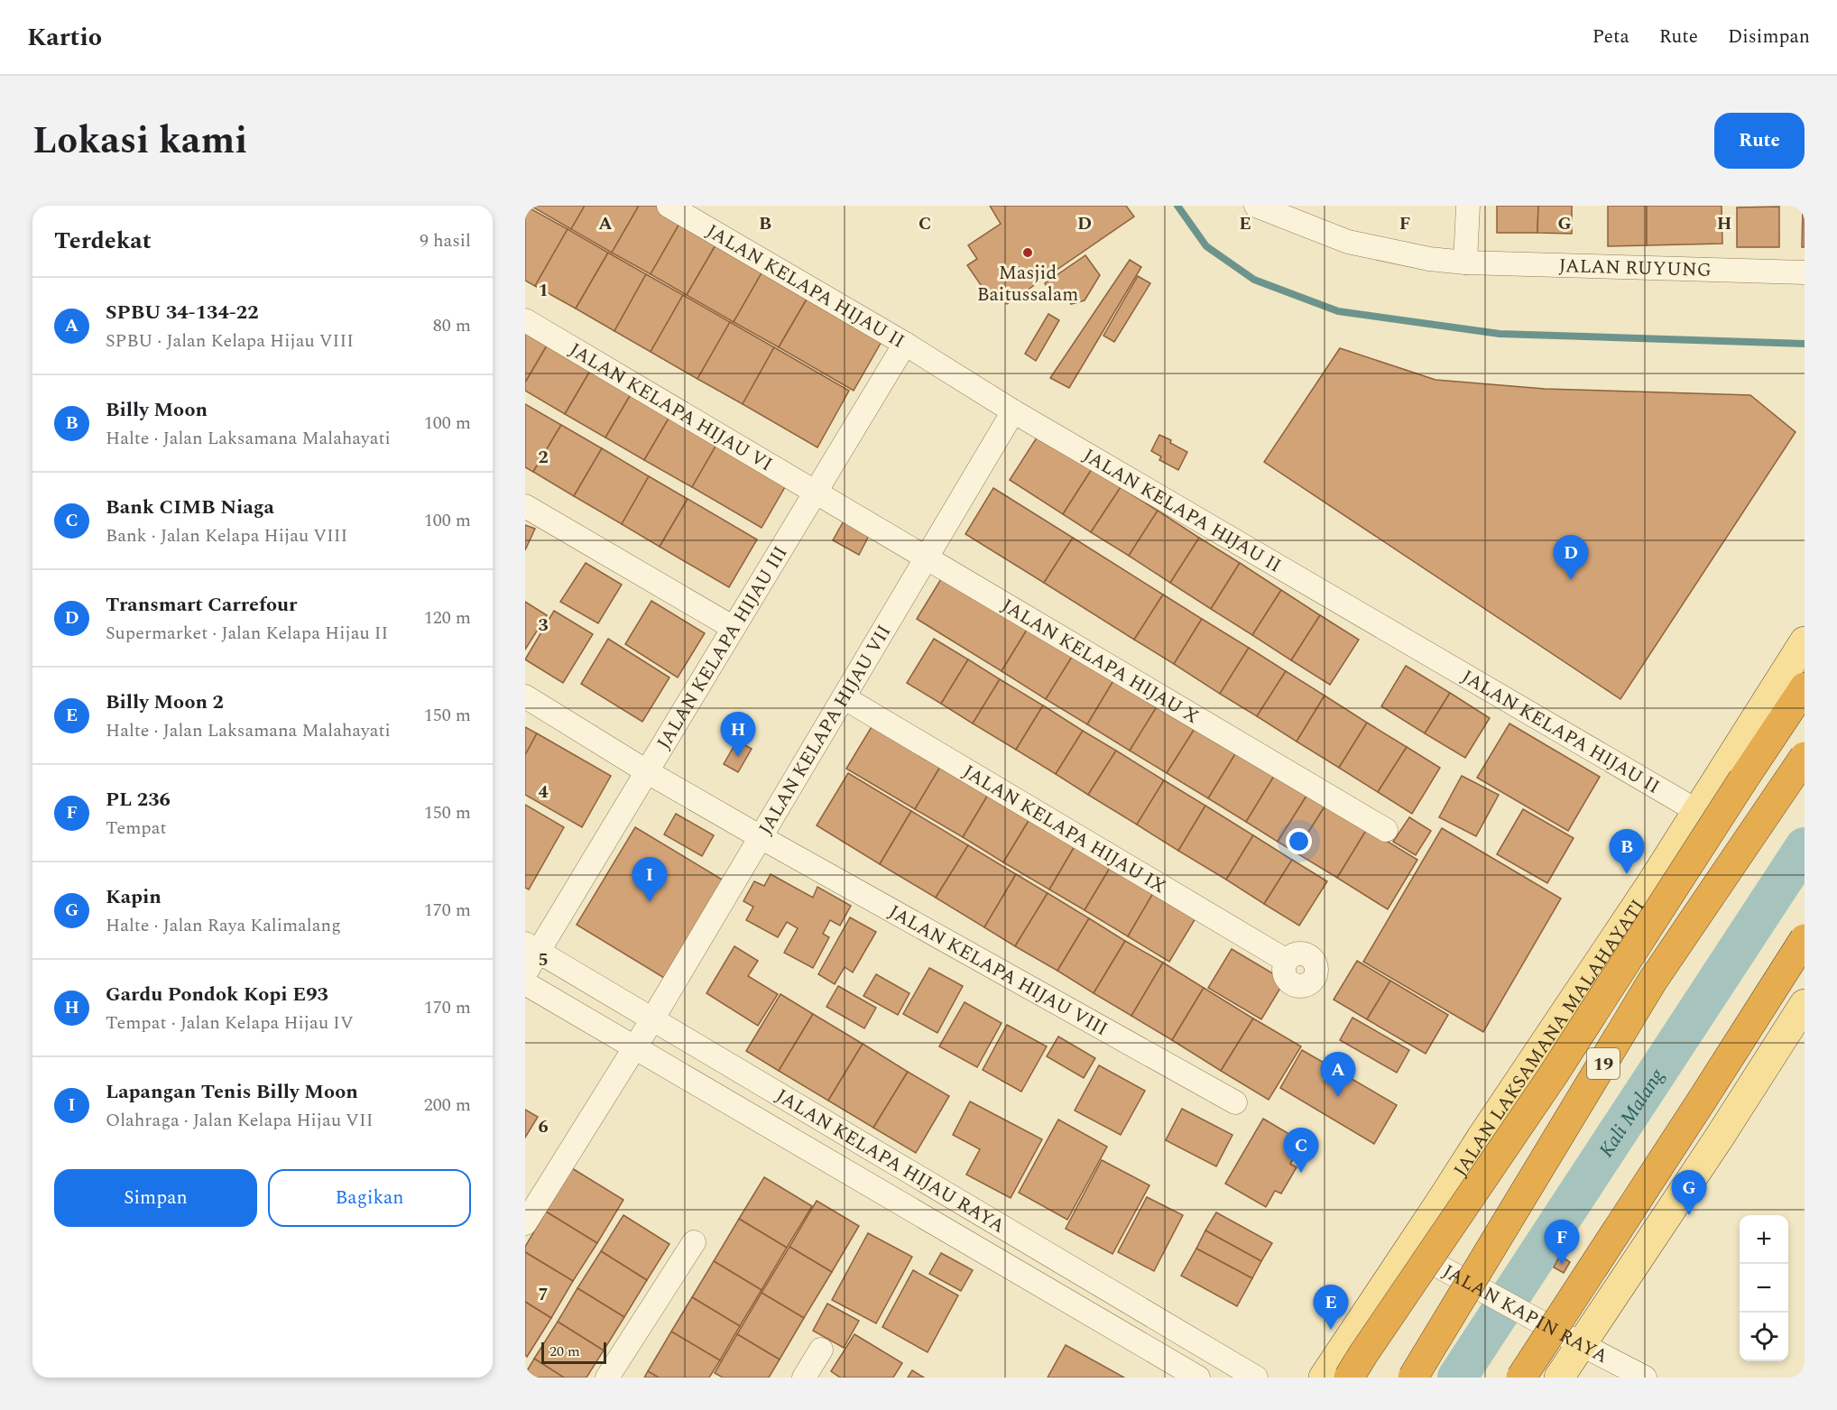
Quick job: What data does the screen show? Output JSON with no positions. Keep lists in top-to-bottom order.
{
  "streets": {
    "highway": ["19"],
    "main road": ["JALAN LAKSAMANA MALAHAYATI"],
    "street": [
      "JALAN RUYUNG",
      "JALAN KELAPA HIJAU II",
      "JALAN KELAPA HIJAU VI",
      "JALAN KELAPA HIJAU III",
      "JALAN KELAPA HIJAU X",
      "JALAN KELAPA HIJAU VII",
      "JALAN KELAPA HIJAU IX",
      "JALAN KELAPA HIJAU VIII",
      "JALAN KELAPA HIJAU RAYA",
      "JALAN KAPIN RAYA"
    ]
  },
  "crossings": [
    ["JALAN KELAPA HIJAU II", "JALAN KELAPA HIJAU III"],
    ["JALAN KELAPA HIJAU II", "JALAN KELAPA HIJAU VII"],
    ["JALAN KELAPA HIJAU II", "JALAN LAKSAMANA MALAHAYATI"],
    ["JALAN KELAPA HIJAU VI", "JALAN KELAPA HIJAU III"],
    ["JALAN KELAPA HIJAU VI", "JALAN KELAPA HIJAU X"],
    ["JALAN KELAPA HIJAU III", "JALAN KELAPA HIJAU X"],
    ["JALAN KELAPA HIJAU III", "JALAN KELAPA HIJAU VIII"],
    ["JALAN KELAPA HIJAU III", "JALAN KELAPA HIJAU RAYA"],
    ["JALAN KELAPA HIJAU X", "JALAN KELAPA HIJAU VII"],
    ["JALAN KELAPA HIJAU VII", "JALAN KELAPA HIJAU IX"],
    ["JALAN KELAPA HIJAU VII", "JALAN KELAPA HIJAU VIII"],
    ["JALAN KELAPA HIJAU VII", "JALAN KELAPA HIJAU RAYA"],
    ["JALAN LAKSAMANA MALAHAYATI", "JALAN KAPIN RAYA"]
  ],
  "water": ["Kali Malang"],
  "places": ["Masjid Baitussalam"],
  "scale_bar": "20 m",
  "page": {
    "header": "Kartio",
    "nav": ["Peta", "Rute", "Disimpan"],
    "title": "Lokasi kami",
    "buttons": [
      "Rute",
      ["Simpan", "Bagikan"]
    ],
    "heading": ["Terdekat", "9 hasil"],
    "list": [
      {
        "mark": "A",
        "name": "SPBU 34-134-22",
        "note": "SPBU · Jalan Kelapa Hijau VIII",
        "value": "80 m"
      },
      {
        "mark": "B",
        "name": "Billy Moon",
        "note": "Halte · Jalan Laksamana Malahayati",
        "value": "100 m"
      },
      {
        "mark": "C",
        "name": "Bank CIMB Niaga",
        "note": "Bank · Jalan Kelapa Hijau VIII",
        "value": "100 m"
      },
      {
        "mark": "D",
        "name": "Transmart Carrefour",
        "note": "Supermarket · Jalan Kelapa Hijau II",
        "value": "120 m"
      },
      {
        "mark": "E",
        "name": "Billy Moon 2",
        "note": "Halte · Jalan Laksamana Malahayati",
        "value": "150 m"
      },
      {
        "mark": "F",
        "name": "PL 236",
        "note": "Tempat",
        "value": "150 m"
      },
      {
        "mark": "G",
        "name": "Kapin",
        "note": "Halte · Jalan Raya Kalimalang",
        "value": "170 m"
      },
      {
        "mark": "H",
        "name": "Gardu Pondok Kopi E93",
        "note": "Tempat · Jalan Kelapa Hijau IV",
        "value": "170 m"
      },
      {
        "mark": "I",
        "name": "Lapangan Tenis Billy Moon",
        "note": "Olahraga · Jalan Kelapa Hijau VII",
        "value": "200 m"
      }
    ],
    "pins": [
      "D",
      "H",
      "B",
      "I",
      "A",
      "C",
      "G",
      "F",
      "E"
    ],
    "map_buttons": ["+", "−"],
    "scale": "20 m"
  },
  "grid": {
    "columns": [
      "A",
      "B",
      "C",
      "D",
      "E",
      "F",
      "G",
      "H"
    ],
    "rows": [
      "1",
      "2",
      "3",
      "4",
      "5",
      "6",
      "7"
    ]
  }
}
